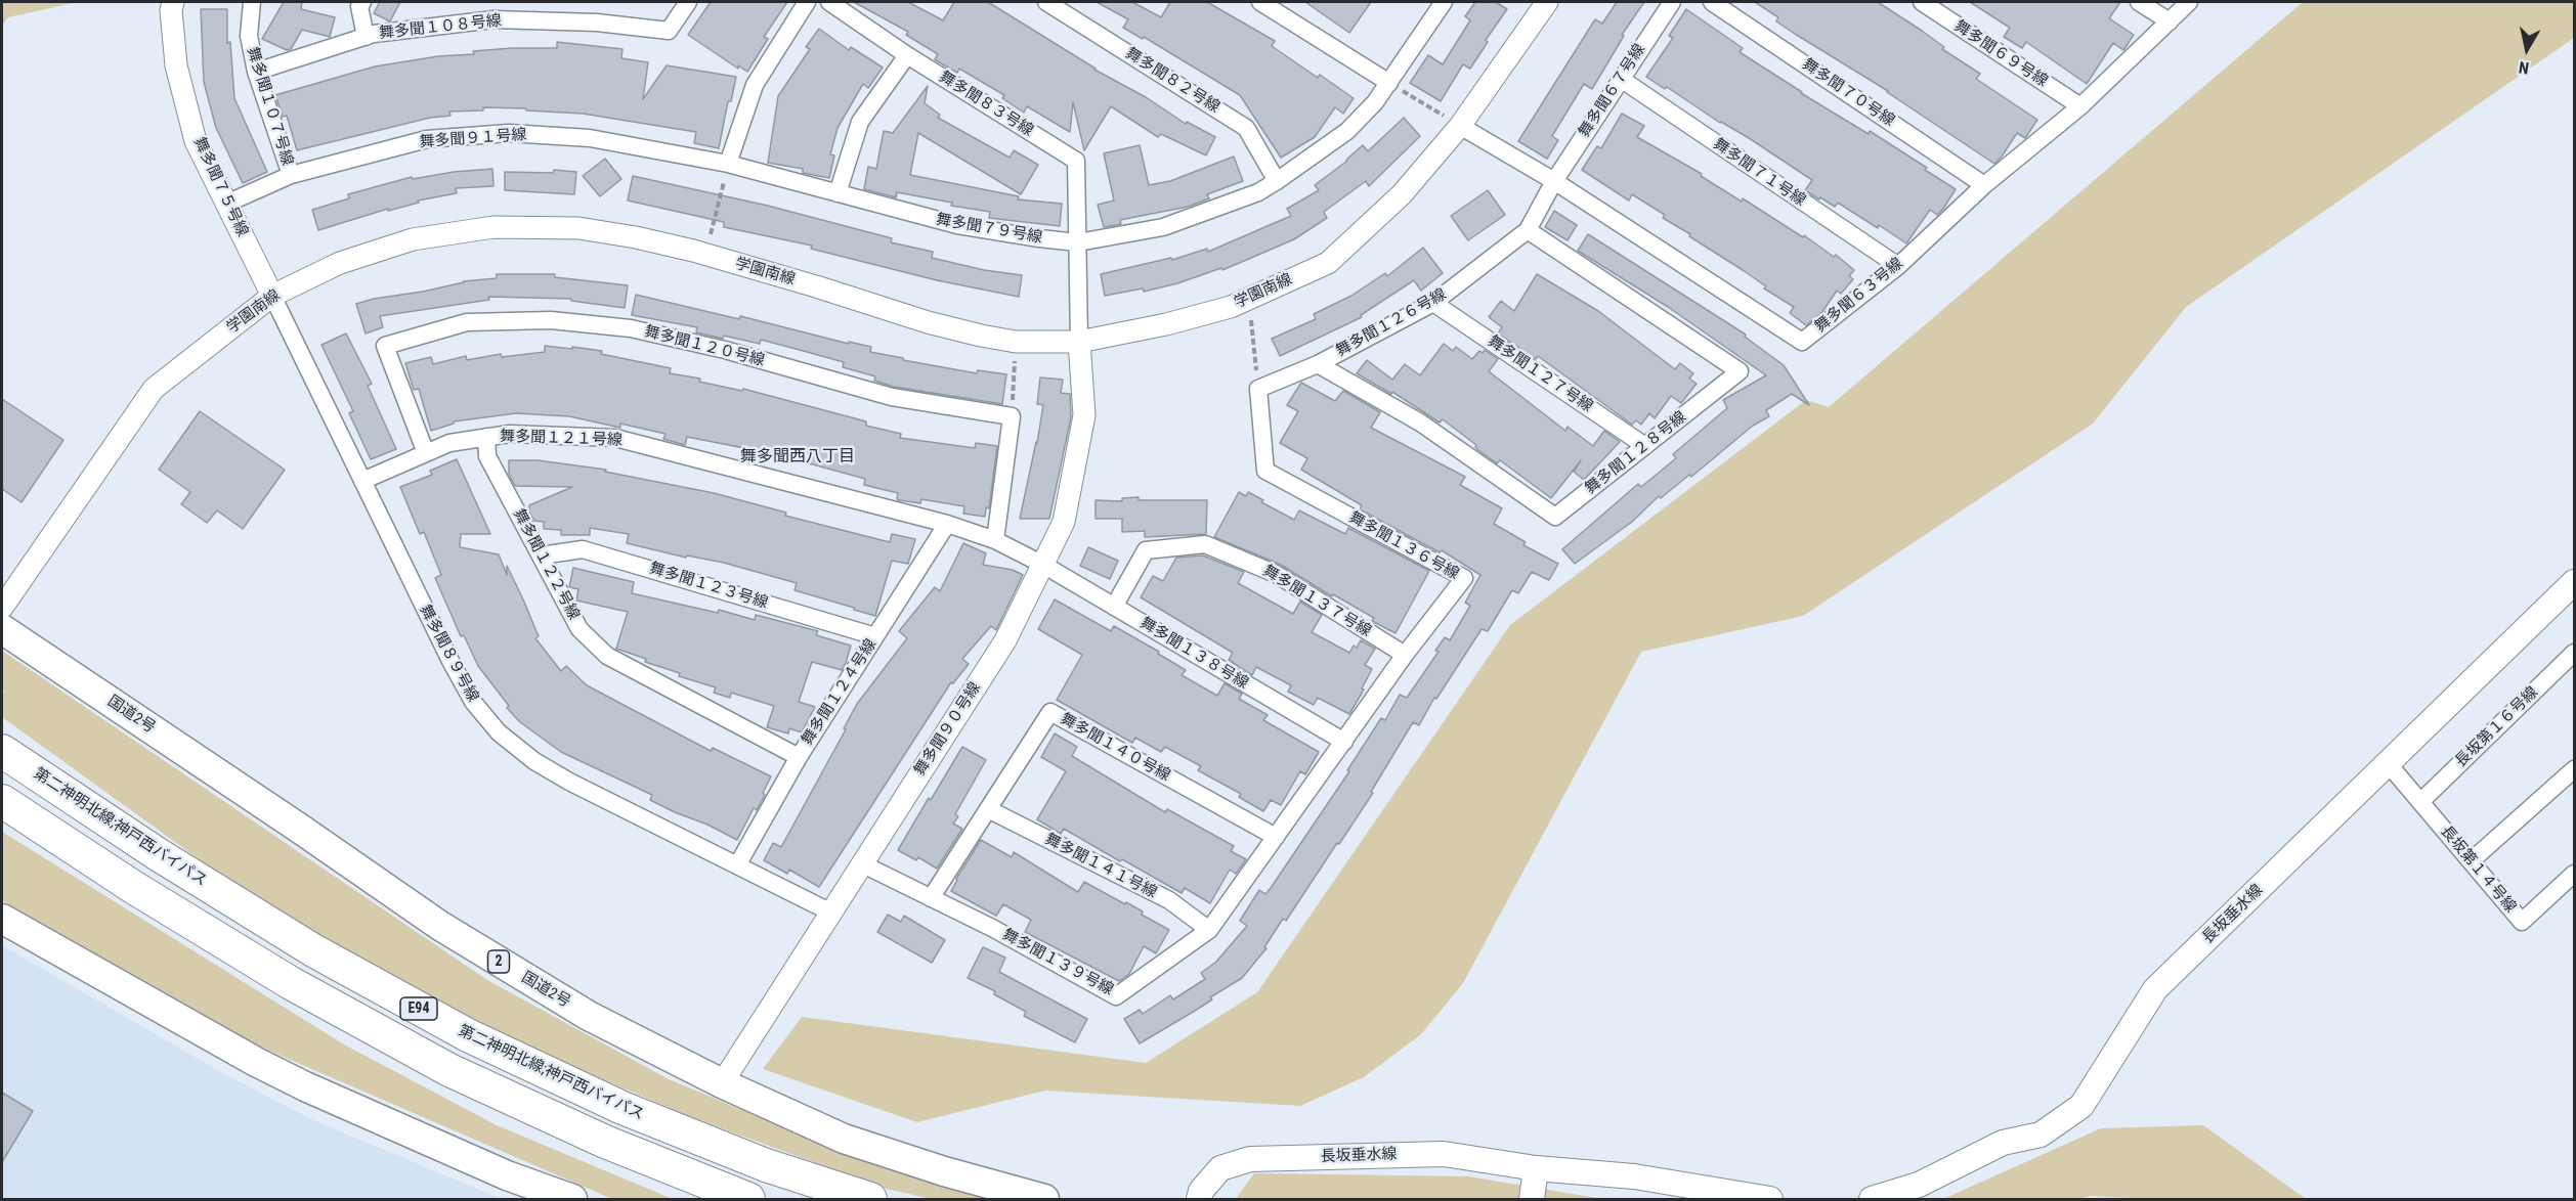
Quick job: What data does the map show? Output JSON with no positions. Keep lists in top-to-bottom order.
{
  "streets": {
    "highway": [
      "国道2号",
      "第二神明北線;神戸西バイパス",
      "2",
      "E94"
    ],
    "main road": ["長坂垂水線"],
    "street": [
      "舞多聞１０８号線",
      "舞多聞６９号線",
      "舞多聞８２号線",
      "舞多聞６７号線",
      "舞多聞７０号線",
      "舞多聞８３号線",
      "舞多聞１０７号線",
      "舞多聞９１号線",
      "舞多聞７１号線",
      "舞多聞７５号線",
      "舞多聞７９号線",
      "学園南線",
      "舞多聞６３号線",
      "舞多聞１２６号線",
      "舞多聞１２０号線",
      "舞多聞１２７号線",
      "舞多聞１２１号線",
      "舞多聞１２８号線",
      "舞多聞１３６号線",
      "舞多聞１２２号線",
      "舞多聞１２３号線",
      "舞多聞１３７号線",
      "舞多聞８９号線",
      "舞多聞１３８号線",
      "舞多聞１２４号線",
      "長坂第１６号線",
      "舞多聞９０号線",
      "舞多聞１４０号線",
      "舞多聞１４１号線",
      "長坂第１４号線",
      "舞多聞１３９号線"
    ]
  },
  "crossings": [
    ["舞多聞１０８号線", "舞多聞１０７号線"],
    ["舞多聞６９号線", "舞多聞６３号線"],
    ["舞多聞８２号線", "舞多聞７９号線"],
    ["舞多聞６７号線", "舞多聞７１号線"],
    ["舞多聞６７号線", "舞多聞６３号線"],
    ["舞多聞６７号線", "舞多聞１２６号線"],
    ["舞多聞７０号線", "舞多聞６３号線"],
    ["舞多聞８３号線", "舞多聞７９号線"],
    ["舞多聞１０７号線", "舞多聞９１号線"],
    ["舞多聞９１号線", "舞多聞７５号線"],
    ["舞多聞９１号線", "舞多聞７９号線"],
    ["舞多聞７１号線", "舞多聞６３号線"],
    ["舞多聞７５号線", "学園南線"],
    ["舞多聞７５号線", "舞多聞８９号線"],
    ["学園南線", "舞多聞６３号線"],
    ["学園南線", "舞多聞８９号線"],
    ["学園南線", "舞多聞９０号線"],
    ["舞多聞６３号線", "舞多聞１２６号線"],
    ["舞多聞１２６号線", "舞多聞１２７号線"],
    ["舞多聞１２６号線", "舞多聞１２８号線"],
    ["舞多聞１２６号線", "舞多聞１３６号線"],
    ["舞多聞１２０号線", "舞多聞１２１号線"],
    ["舞多聞１２７号線", "舞多聞１２８号線"],
    ["舞多聞１２１号線", "舞多聞１２２号線"],
    ["舞多聞１２１号線", "舞多聞８９号線"],
    ["舞多聞１２１号線", "舞多聞１３８号線"],
    ["舞多聞１２１号線", "舞多聞１２４号線"],
    ["舞多聞１２１号線", "舞多聞９０号線"],
    ["舞多聞１３６号線", "舞多聞１３７号線"],
    ["舞多聞１３６号線", "舞多聞１３８号線"],
    ["舞多聞１３６号線", "舞多聞１４０号線"],
    ["舞多聞１３６号線", "舞多聞１３９号線"],
    ["舞多聞１２２号線", "舞多聞１２３号線"],
    ["舞多聞１２２号線", "舞多聞１２４号線"],
    ["舞多聞１２３号線", "舞多聞１２４号線"],
    ["舞多聞１３７号線", "舞多聞１３８号線"],
    ["舞多聞８９号線", "舞多聞１２４号線"],
    ["舞多聞８９号線", "舞多聞９０号線"],
    ["舞多聞１３８号線", "舞多聞９０号線"],
    ["国道2号", "舞多聞９０号線"],
    ["長坂第１６号線", "長坂第１４号線"],
    ["舞多聞９０号線", "舞多聞１３９号線"],
    ["舞多聞１４０号線", "舞多聞１４１号線"],
    ["舞多聞１４０号線", "舞多聞１３９号線"],
    ["舞多聞１４１号線", "舞多聞１３９号線"],
    ["長坂第１４号線", "長坂垂水線"]
  ],
  "districts": ["舞多聞西八丁目"],
  "north": "bottom"
}
